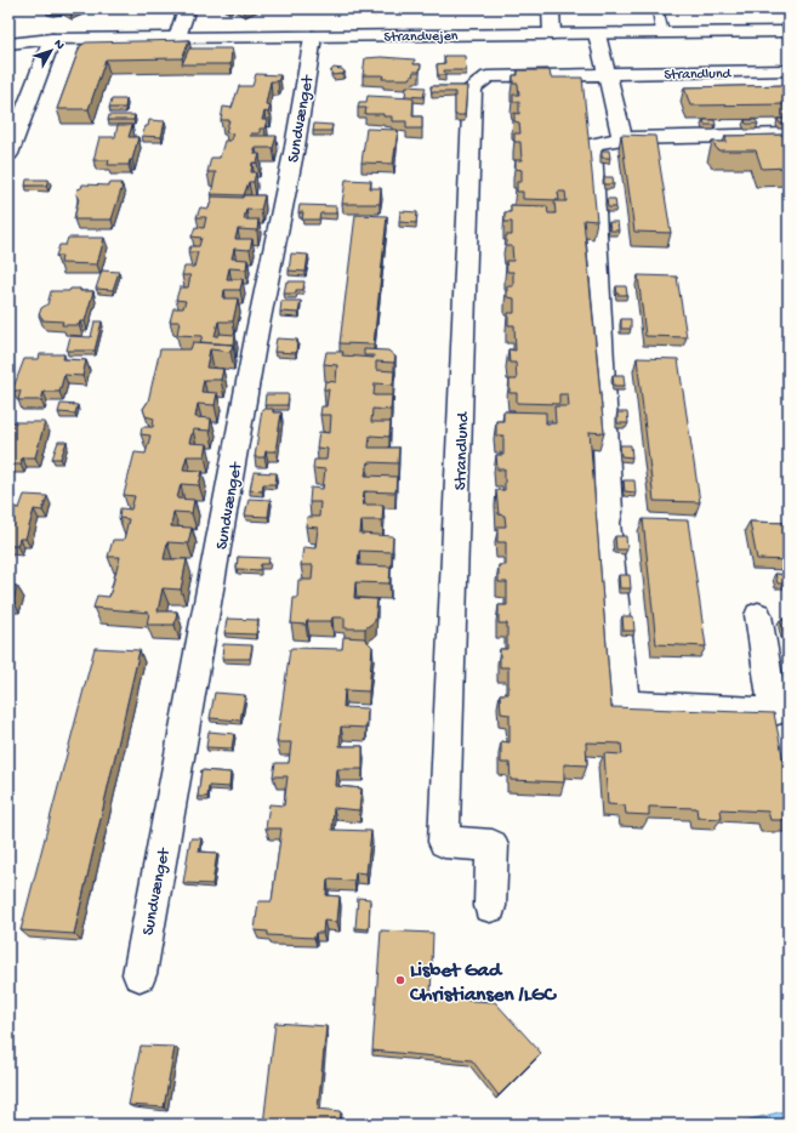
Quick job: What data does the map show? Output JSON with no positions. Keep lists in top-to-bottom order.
{
  "streets": {
    "street": ["Strandvejen", "Strandlund", "Sundvænget"]
  },
  "crossings": [
    ["Strandvejen", "Sundvænget"]
  ],
  "places": ["Lisbet Gad Christiansen /LGC"],
  "north": "top right"
}
